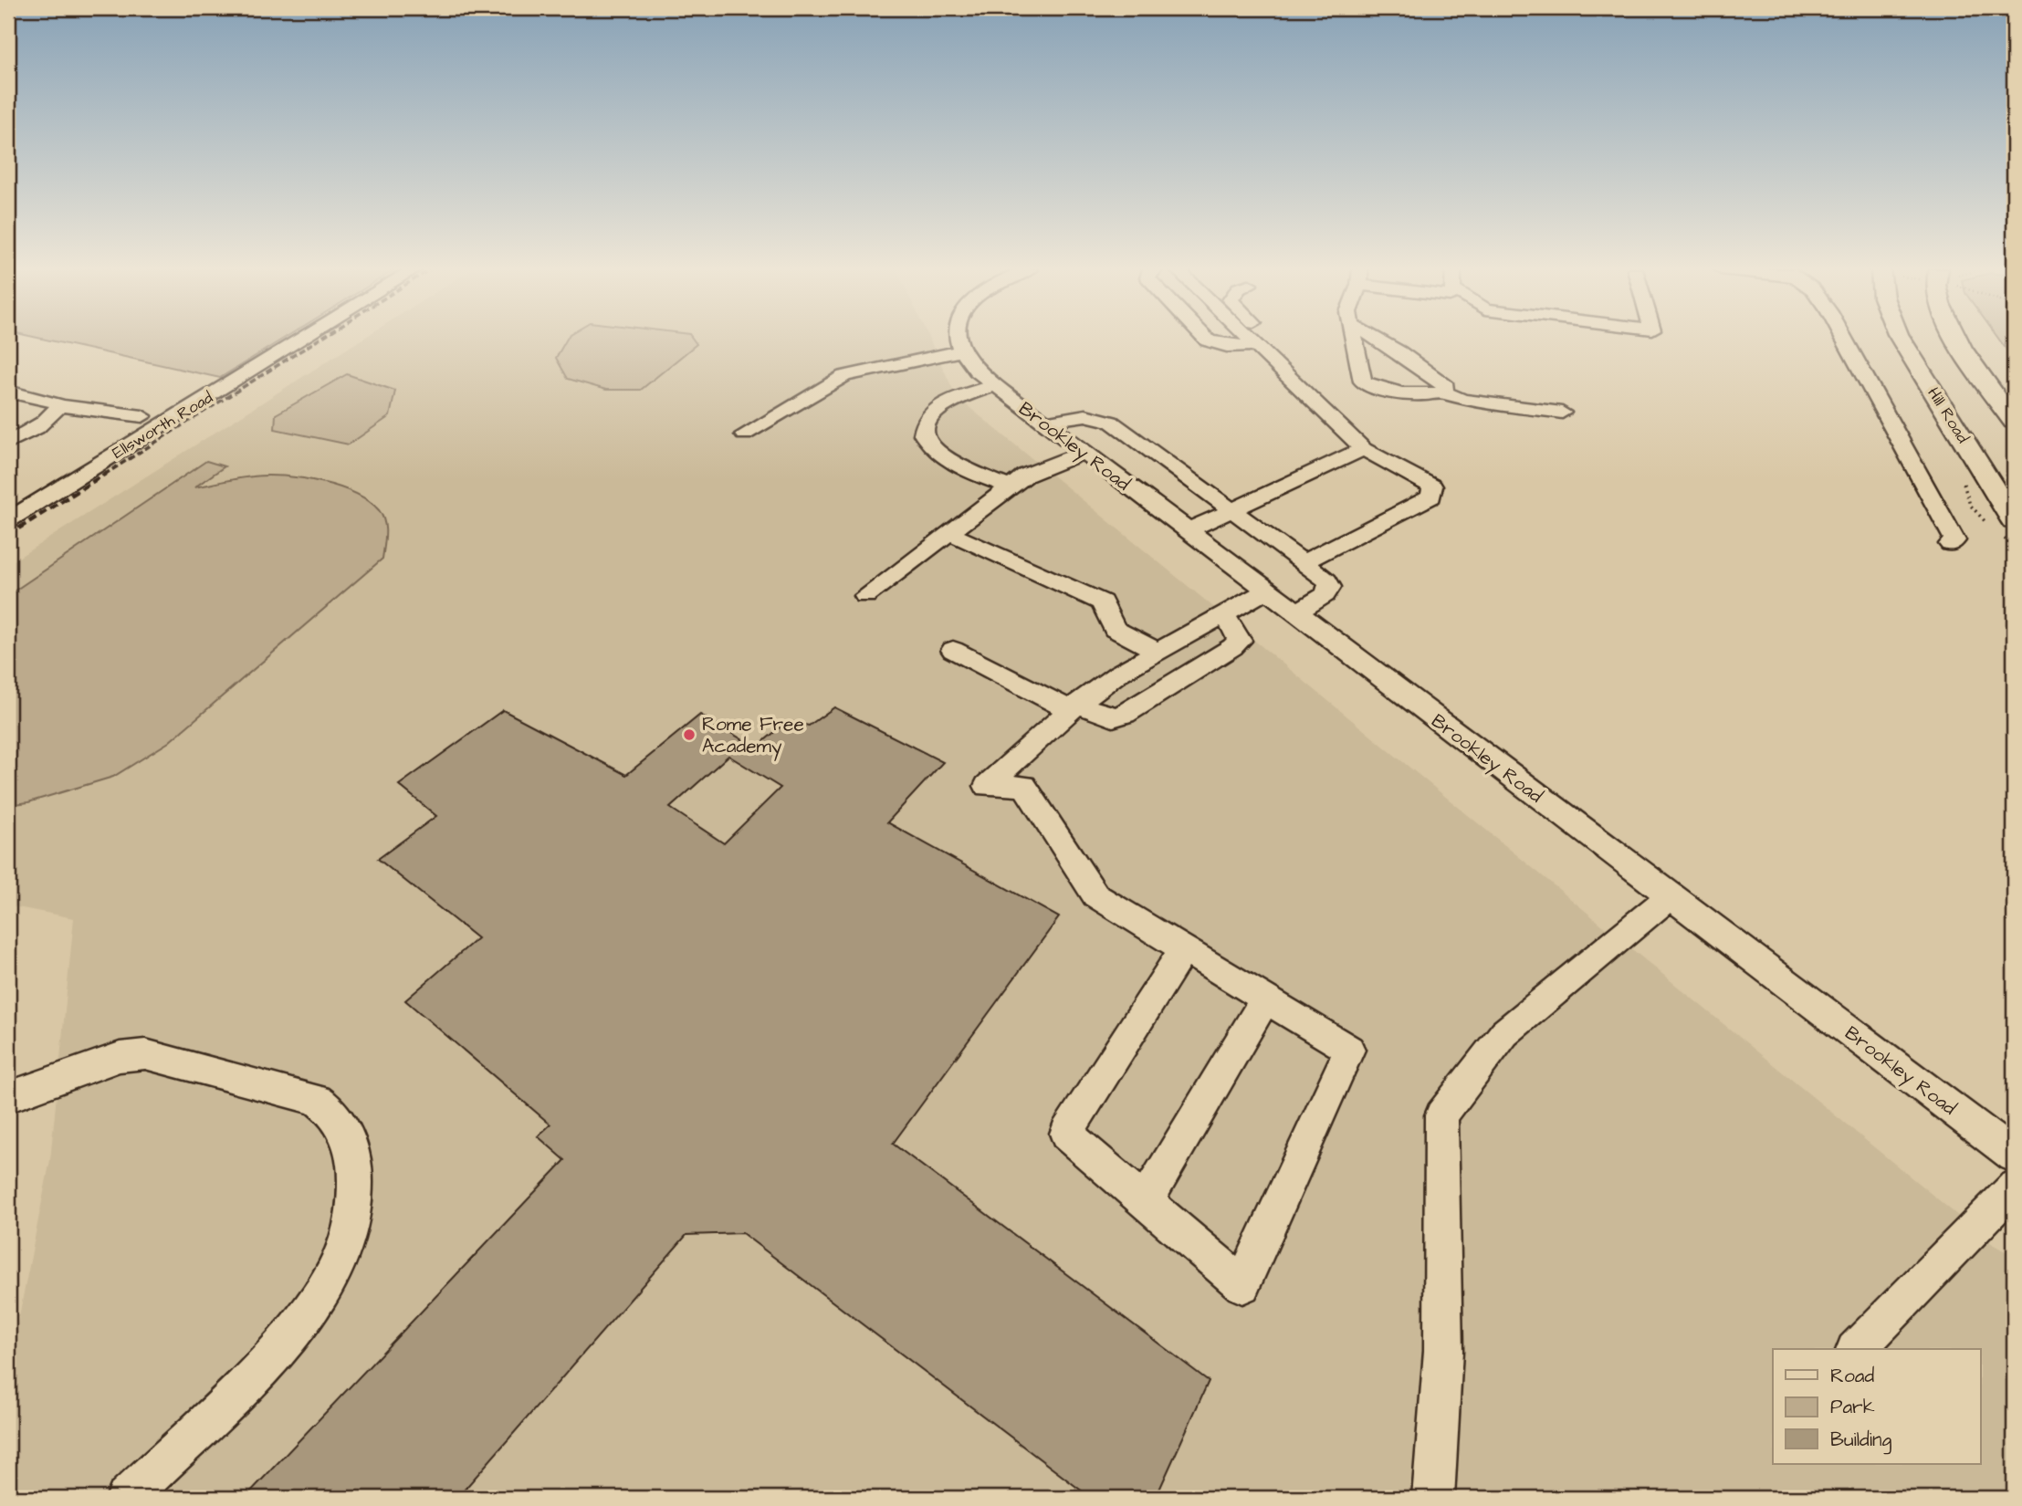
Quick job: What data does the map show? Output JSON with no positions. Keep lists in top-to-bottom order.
{
  "streets": {
    "main road": ["Hill Road"],
    "street": ["Ellsworth Road", "Brookley Road"]
  },
  "places": ["Rome Free Academy"],
  "legend": ["Road", "Park", "Building"]
}
